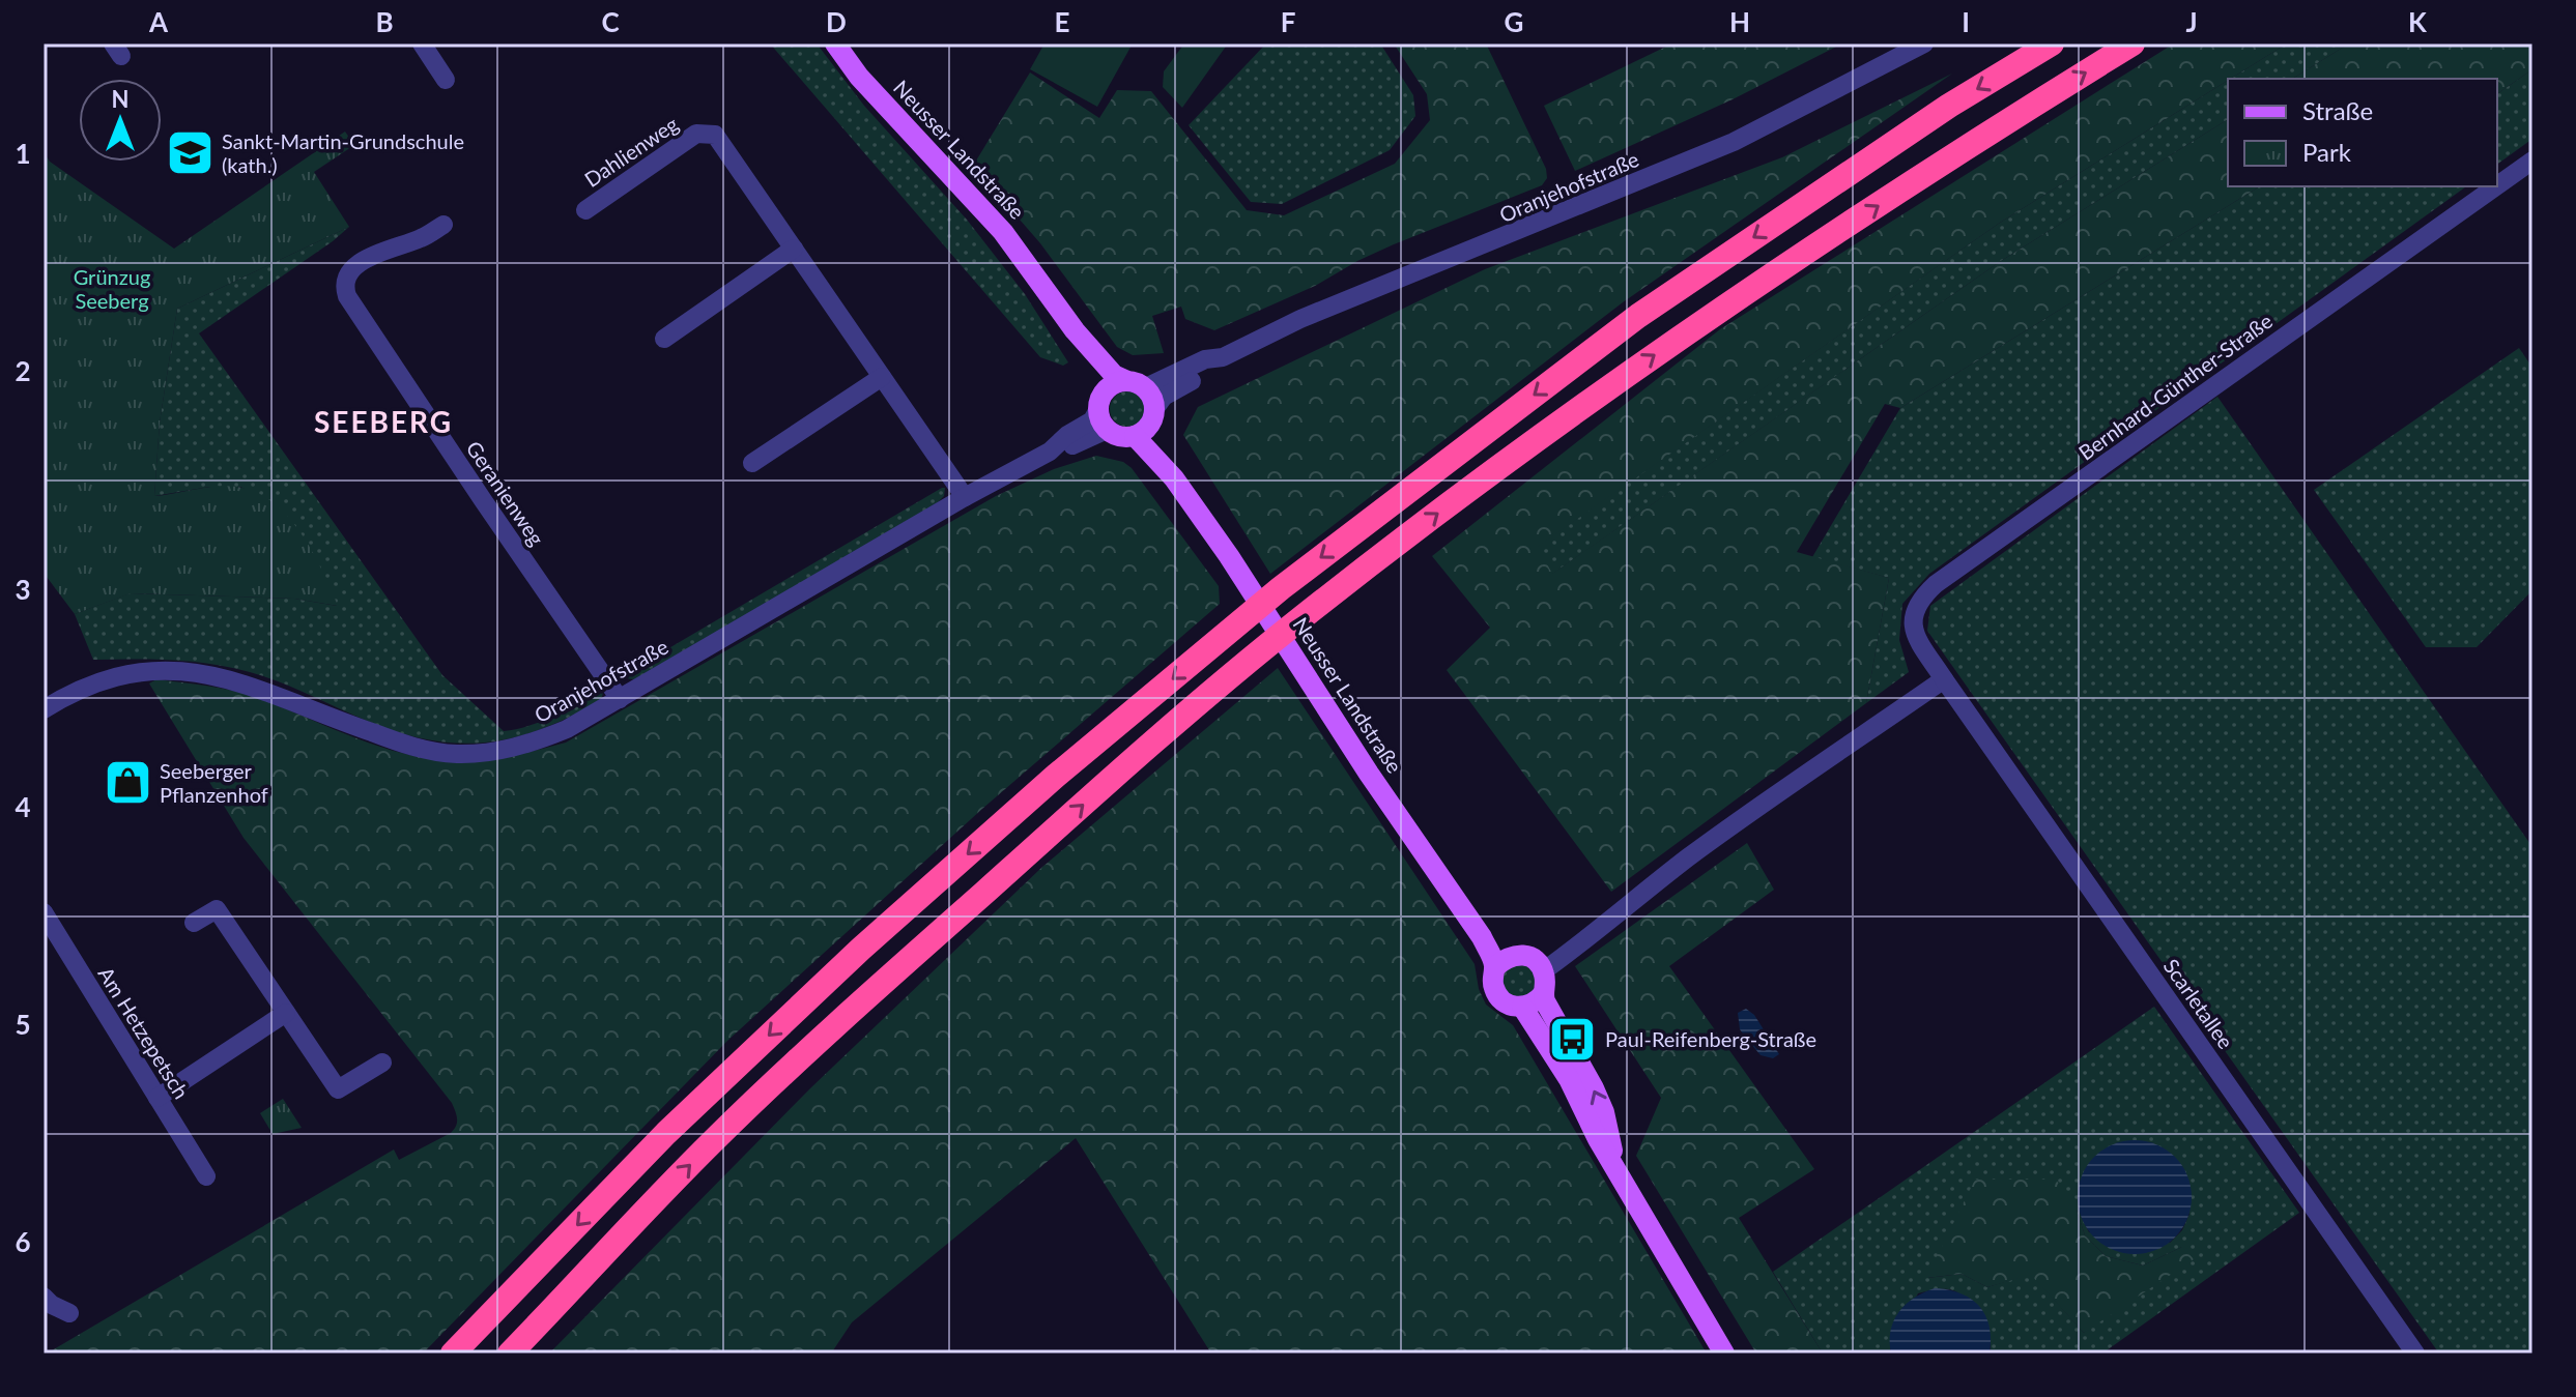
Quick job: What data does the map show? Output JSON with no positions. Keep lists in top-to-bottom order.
{
  "streets": {
    "main road": ["Neusser Landstraße"],
    "street": [
      "Dahlienweg",
      "Oranjehofstraße",
      "Bernhard-Günther-Straße",
      "Geranienweg",
      "Scarletallee",
      "Am Hetzepetsch"
    ]
  },
  "crossings": [
    ["Neusser Landstraße", "Oranjehofstraße"],
    ["Dahlienweg", "Oranjehofstraße"],
    ["Oranjehofstraße", "Geranienweg"],
    ["Bernhard-Günther-Straße", "Scarletallee"]
  ],
  "districts": ["SEEBERG"],
  "parks": ["Grünzug Seeberg"],
  "places": {
    "school or university": ["Sankt-Martin-Grundschule (kath.)"],
    "shop": ["Seeberger Pflanzenhof"],
    "bus stop": ["Paul-Reifenberg-Straße"]
  },
  "legend": ["Straße", "Park"],
  "north": "top",
  "grid": {
    "columns": [
      "A",
      "B",
      "C",
      "D",
      "E",
      "F",
      "G",
      "H",
      "I",
      "J",
      "K"
    ],
    "rows": [
      "1",
      "2",
      "3",
      "4",
      "5",
      "6"
    ]
  }
}
